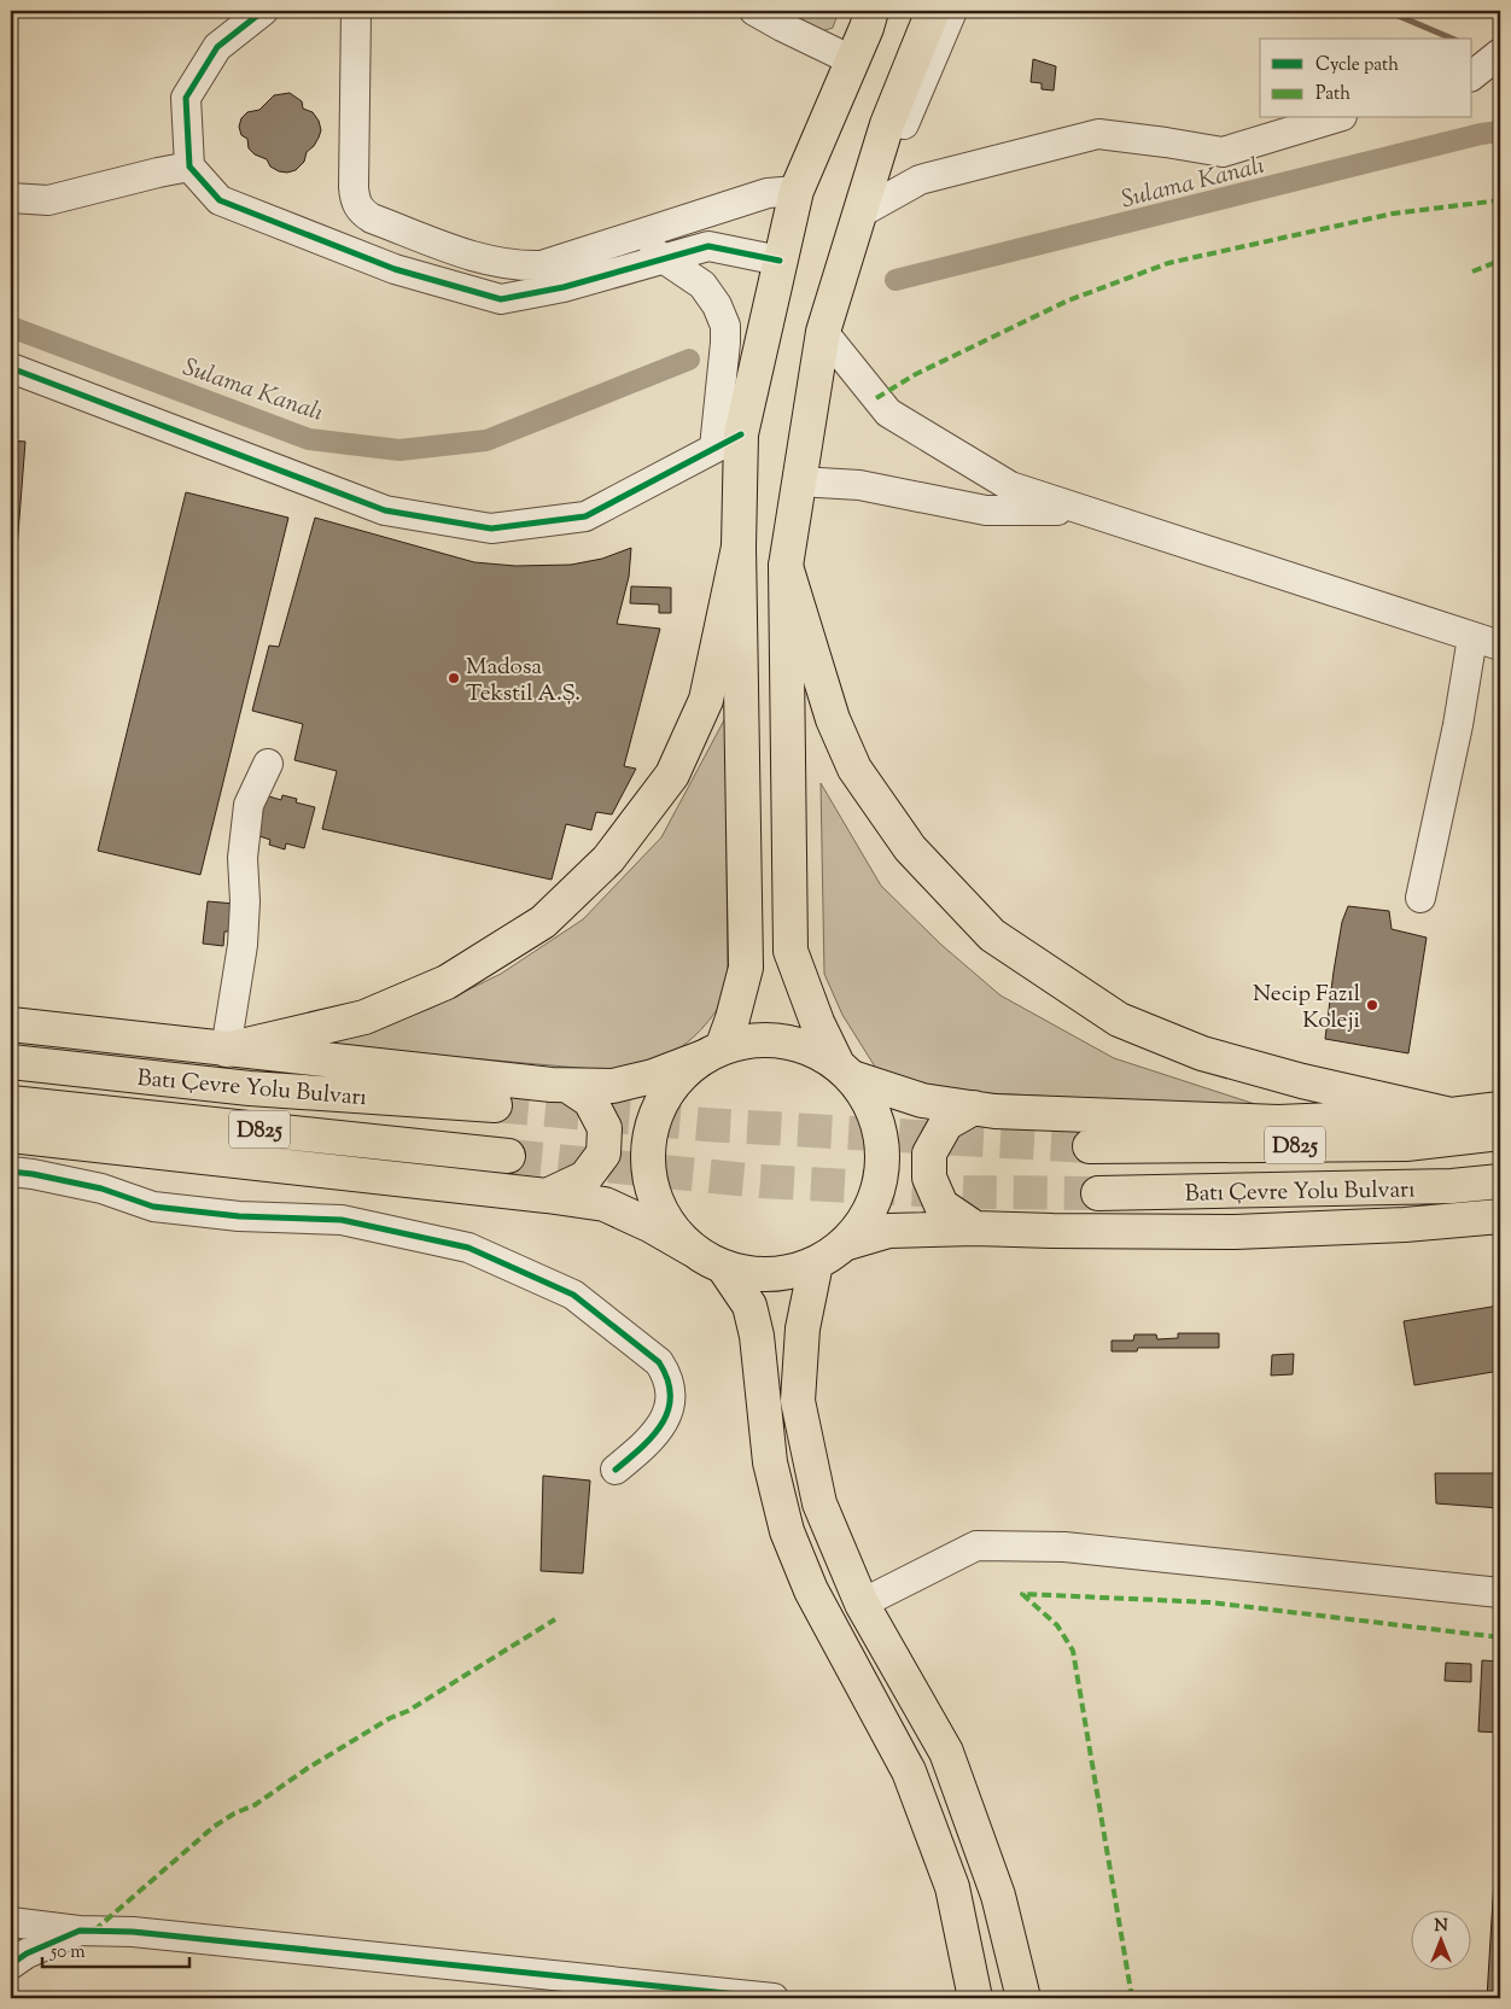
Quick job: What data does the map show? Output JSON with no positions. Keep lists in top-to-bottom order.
{
  "streets": {
    "main road": ["Batı Çevre Yolu Bulvarı", "D825"]
  },
  "water": ["Sulama Kanalı"],
  "places": ["Madosa Tekstil A.Ş.", "Necip Fazıl Koleji"],
  "legend": ["Cycle path", "Path"],
  "scale_bar": "50 m",
  "north": "top"
}
